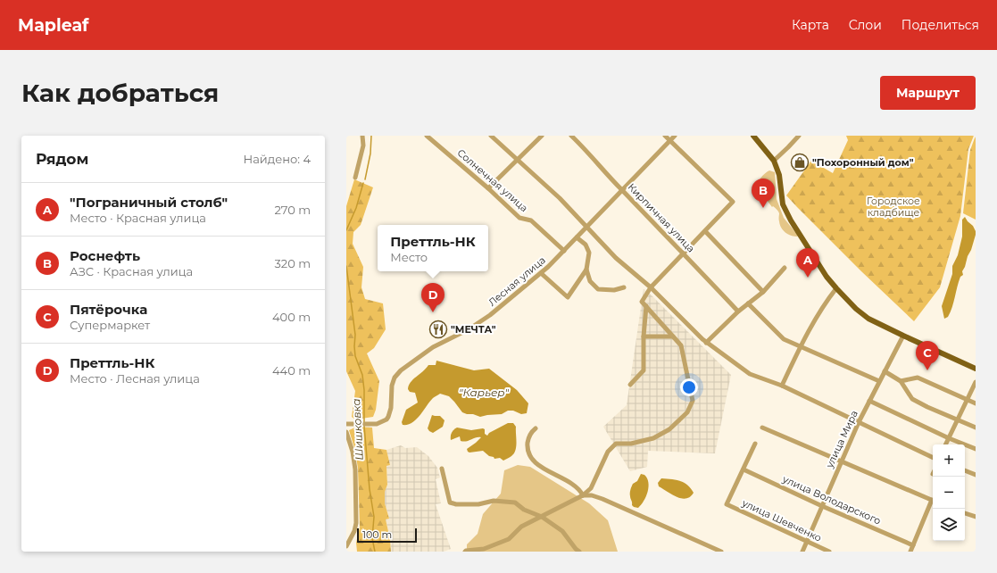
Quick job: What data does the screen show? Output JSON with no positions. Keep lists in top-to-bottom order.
{
  "streets": {
    "street": [
      "Солнечная улица",
      "Кирпичная улица",
      "Лесная улица",
      "улица Мира",
      "улица Володарского",
      "улица Шевченко"
    ]
  },
  "crossings": [
    ["Солнечная улица", "Лесная улица"],
    ["Кирпичная улица", "Лесная улица"],
    ["улица Мира", "улица Володарского"],
    ["улица Мира", "улица Шевченко"],
    ["улица Володарского", "улица Шевченко"]
  ],
  "water": ["\"Карьер\"", "Шишковка"],
  "parks": ["Городское кладбище"],
  "places": {
    "shop": ["\"Похоронный дом\""],
    "restaurant": ["\"МЕЧТА\""]
  },
  "scale_bar": "100 m",
  "page": {
    "header": "Mapleaf",
    "nav": ["Карта", "Слои", "Поделиться"],
    "buttons": "Маршрут",
    "title": "Как добраться",
    "heading": ["Рядом", "Найдено: 4"],
    "pins": [
      "B",
      "A",
      "D",
      "C"
    ],
    "list": [
      {
        "mark": "A",
        "name": "\"Пограничный столб\"",
        "note": "Место · Красная улица",
        "value": "270 m"
      },
      {
        "mark": "B",
        "name": "Роснефть",
        "note": "АЗС · Красная улица",
        "value": "320 m"
      },
      {
        "mark": "C",
        "name": "Пятёрочка",
        "note": "Супермаркет",
        "value": "400 m"
      },
      {
        "mark": "D",
        "name": "Преттль-НК",
        "note": "Место · Лесная улица",
        "value": "440 m"
      }
    ],
    "popup": ["Преттль-НК", "Место"],
    "map_buttons": ["+", "−"],
    "scale": "100 m"
  }
}
